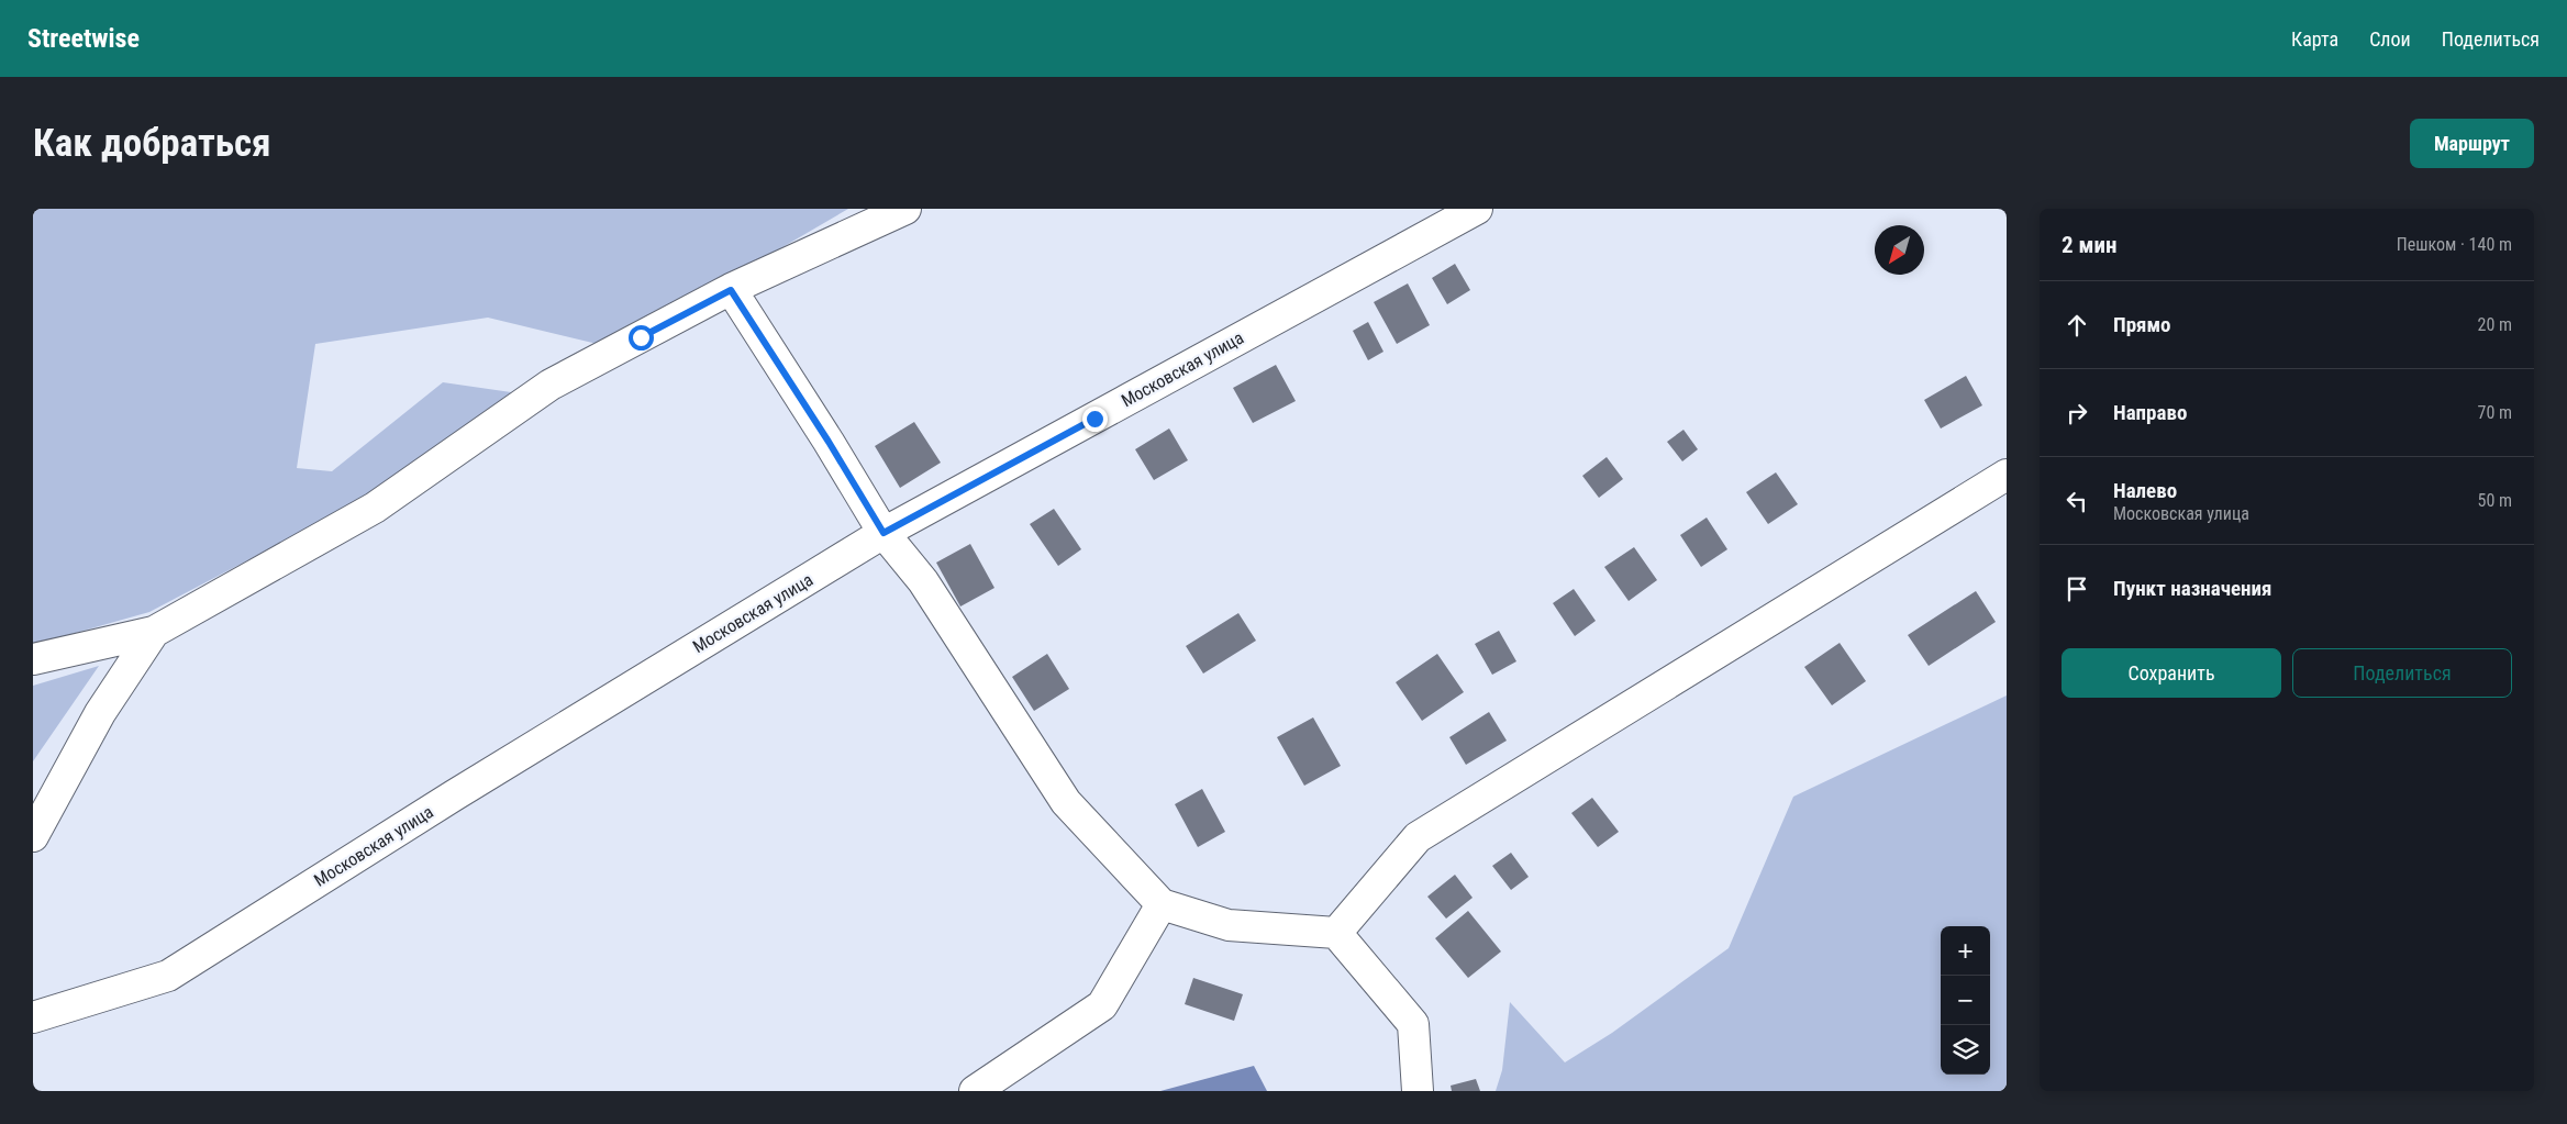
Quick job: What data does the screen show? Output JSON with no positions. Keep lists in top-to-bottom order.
{
  "streets": {
    "street": ["Московская улица"]
  },
  "north": "bottom left",
  "page": {
    "header": "Streetwise",
    "nav": ["Карта", "Слои", "Поделиться"],
    "buttons": [
      "Маршрут",
      ["Сохранить", "Поделиться"]
    ],
    "title": "Как добраться",
    "heading": ["2 мин", "Пешком · 140 m"],
    "list": [
      ["Прямо", "20 m"],
      ["Направо", "70 m"],
      ["Налево", "Московская улица", "50 m"],
      "Пункт назначения"
    ],
    "map_buttons": ["+", "−"]
  }
}
